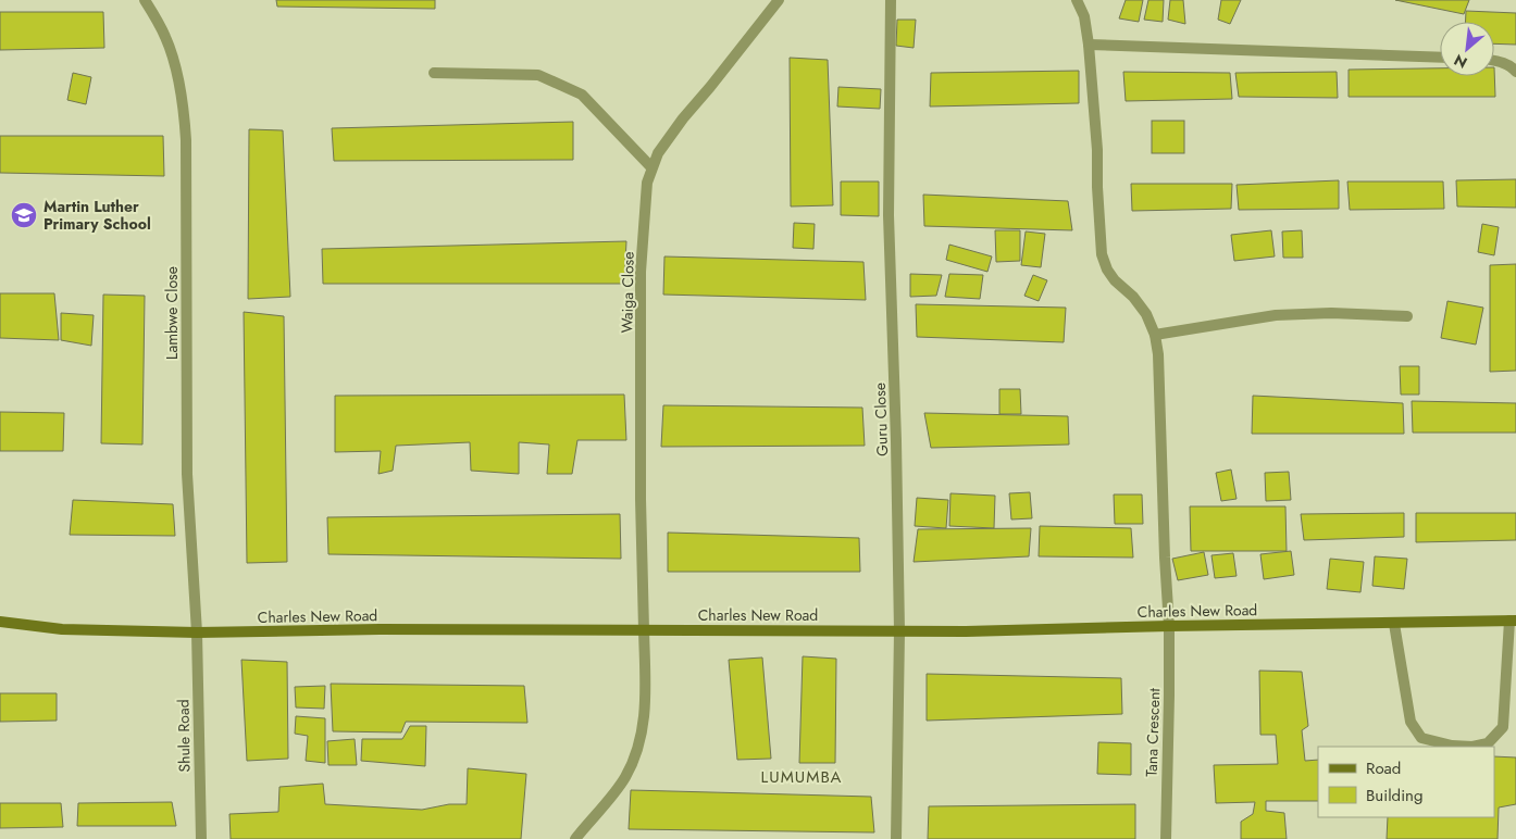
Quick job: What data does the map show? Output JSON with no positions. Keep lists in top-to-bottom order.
{
  "streets": {
    "street": [
      "Waiga Close",
      "Lambwe Close",
      "Guru Close",
      "Charles New Road",
      "Tana Crescent",
      "Shule Road"
    ]
  },
  "crossings": [
    ["Waiga Close", "Charles New Road"],
    ["Lambwe Close", "Charles New Road"],
    ["Lambwe Close", "Shule Road"],
    ["Guru Close", "Charles New Road"],
    ["Charles New Road", "Tana Crescent"],
    ["Charles New Road", "Shule Road"]
  ],
  "districts": ["LUMUMBA"],
  "places": {
    "school or university": ["Martin Luther Primary School"]
  },
  "legend": ["Road", "Building"],
  "north": "bottom left"
}
